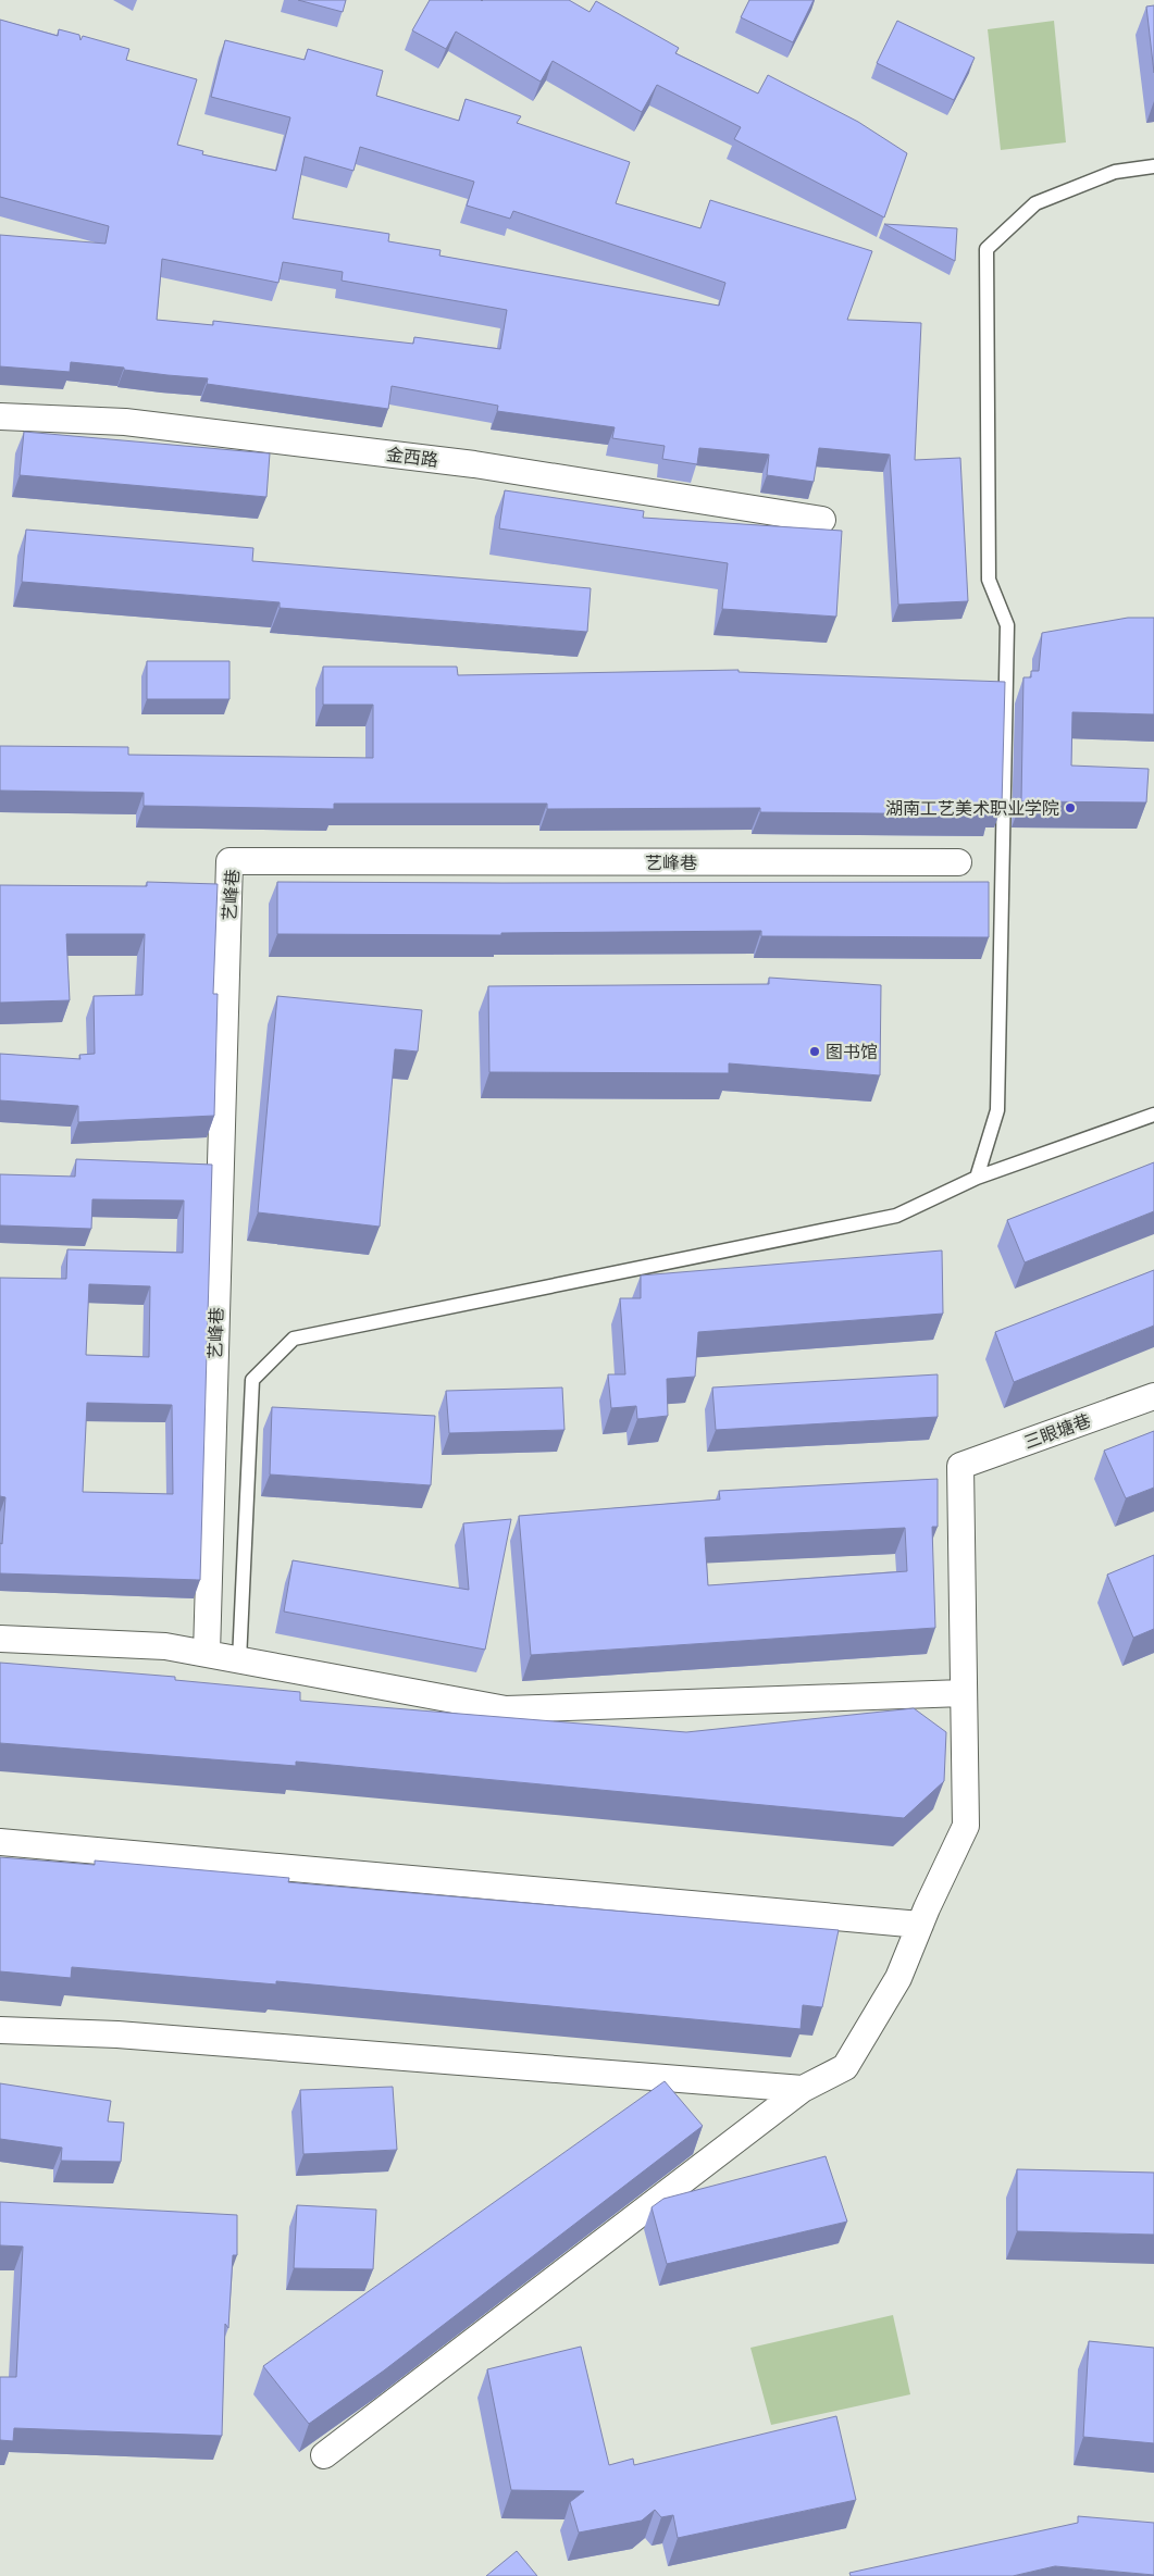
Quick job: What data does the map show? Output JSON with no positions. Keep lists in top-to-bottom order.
{
  "streets": {
    "street": ["金西路", "艺峰巷", "三眼塘巷"]
  },
  "places": ["湖南工艺美术职业学院", "图书馆"]
}
